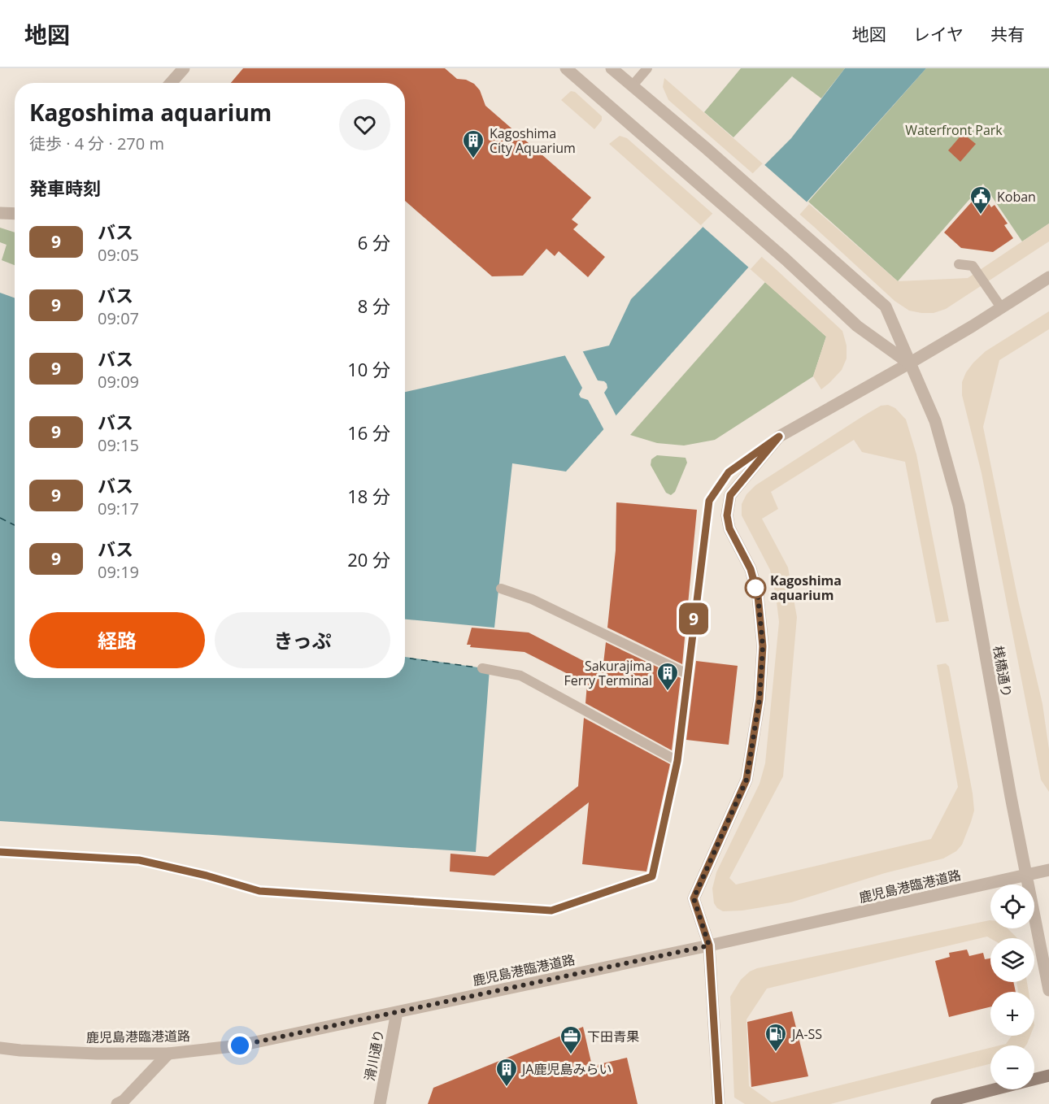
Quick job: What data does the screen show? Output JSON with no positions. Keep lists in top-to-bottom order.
{
  "streets": {
    "street": ["桟橋通り", "鹿児島港臨港道路", "滑川通り"]
  },
  "crossings": [
    ["桟橋通り", "鹿児島港臨港道路"],
    ["鹿児島港臨港道路", "滑川通り"]
  ],
  "parks": ["Waterfront Park"],
  "places": {
    "building": ["Kagoshima City Aquarium", "Sakurajima Ferry Terminal", "JA鹿児島みらい"],
    "public building": ["Koban"],
    "other": ["Kagoshima aquarium"],
    "fuel station": ["JA-SS"],
    "office": ["下田青果"]
  },
  "lines": ["bus line 9"],
  "page": {
    "header": "地図",
    "nav": ["地図", "レイヤ", "共有"],
    "on_map": "9",
    "heading": [
      ["Kagoshima aquarium", "徒歩 · 4 分 · 270 m"],
      "発車時刻"
    ],
    "list": [
      {
        "mark": "9",
        "name": "バス",
        "note": "09:05",
        "value": "6 分"
      },
      {
        "mark": "9",
        "name": "バス",
        "note": "09:07",
        "value": "8 分"
      },
      {
        "mark": "9",
        "name": "バス",
        "note": "09:09",
        "value": "10 分"
      },
      {
        "mark": "9",
        "name": "バス",
        "note": "09:15",
        "value": "16 分"
      },
      {
        "mark": "9",
        "name": "バス",
        "note": "09:17",
        "value": "18 分"
      },
      {
        "mark": "9",
        "name": "バス",
        "note": "09:19",
        "value": "20 分"
      }
    ],
    "buttons": ["経路", "きっぷ"],
    "map_buttons": ["+", "−"]
  }
}
